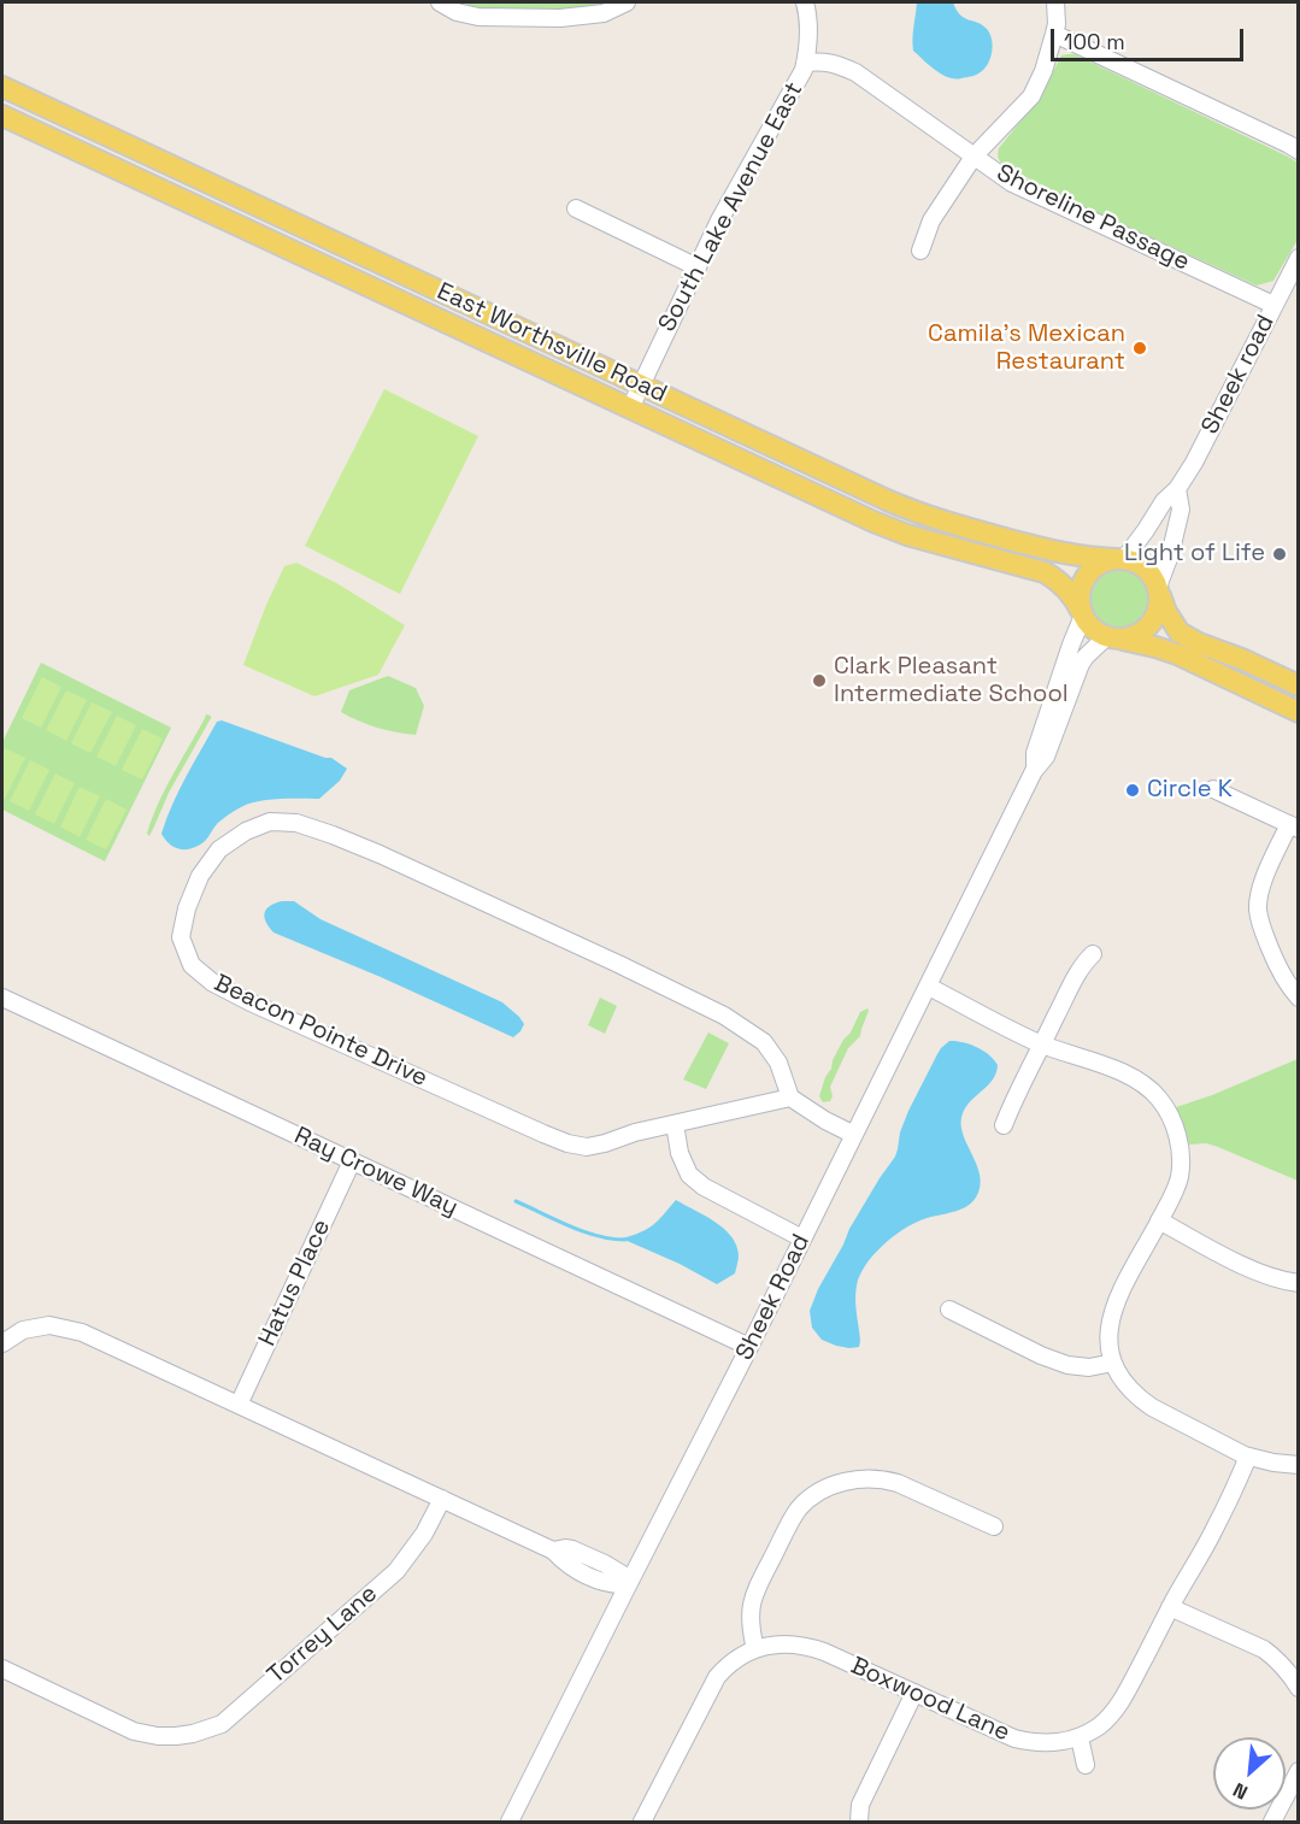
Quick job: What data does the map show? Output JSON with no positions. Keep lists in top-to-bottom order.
{
  "streets": {
    "main road": ["East Worthsville Road"],
    "street": [
      "South Lake Avenue East",
      "Shoreline Passage",
      "Sheek road",
      "Beacon Pointe Drive",
      "Ray Crowe Way",
      "Hatus Place",
      "Sheek Road",
      "Torrey Lane",
      "Boxwood Lane"
    ]
  },
  "crossings": [
    ["South Lake Avenue East", "Shoreline Passage"],
    ["South Lake Avenue East", "East Worthsville Road"],
    ["Shoreline Passage", "Sheek road"],
    ["East Worthsville Road", "Sheek road"],
    ["East Worthsville Road", "Sheek Road"],
    ["Sheek road", "Sheek Road"],
    ["Ray Crowe Way", "Hatus Place"],
    ["Ray Crowe Way", "Sheek Road"]
  ],
  "places": [
    "Camila's Mexican Restaurant",
    "Light of Life",
    "Clark Pleasant Intermediate School",
    "Circle K"
  ],
  "scale_bar": "100 m",
  "north": "bottom left"
}
